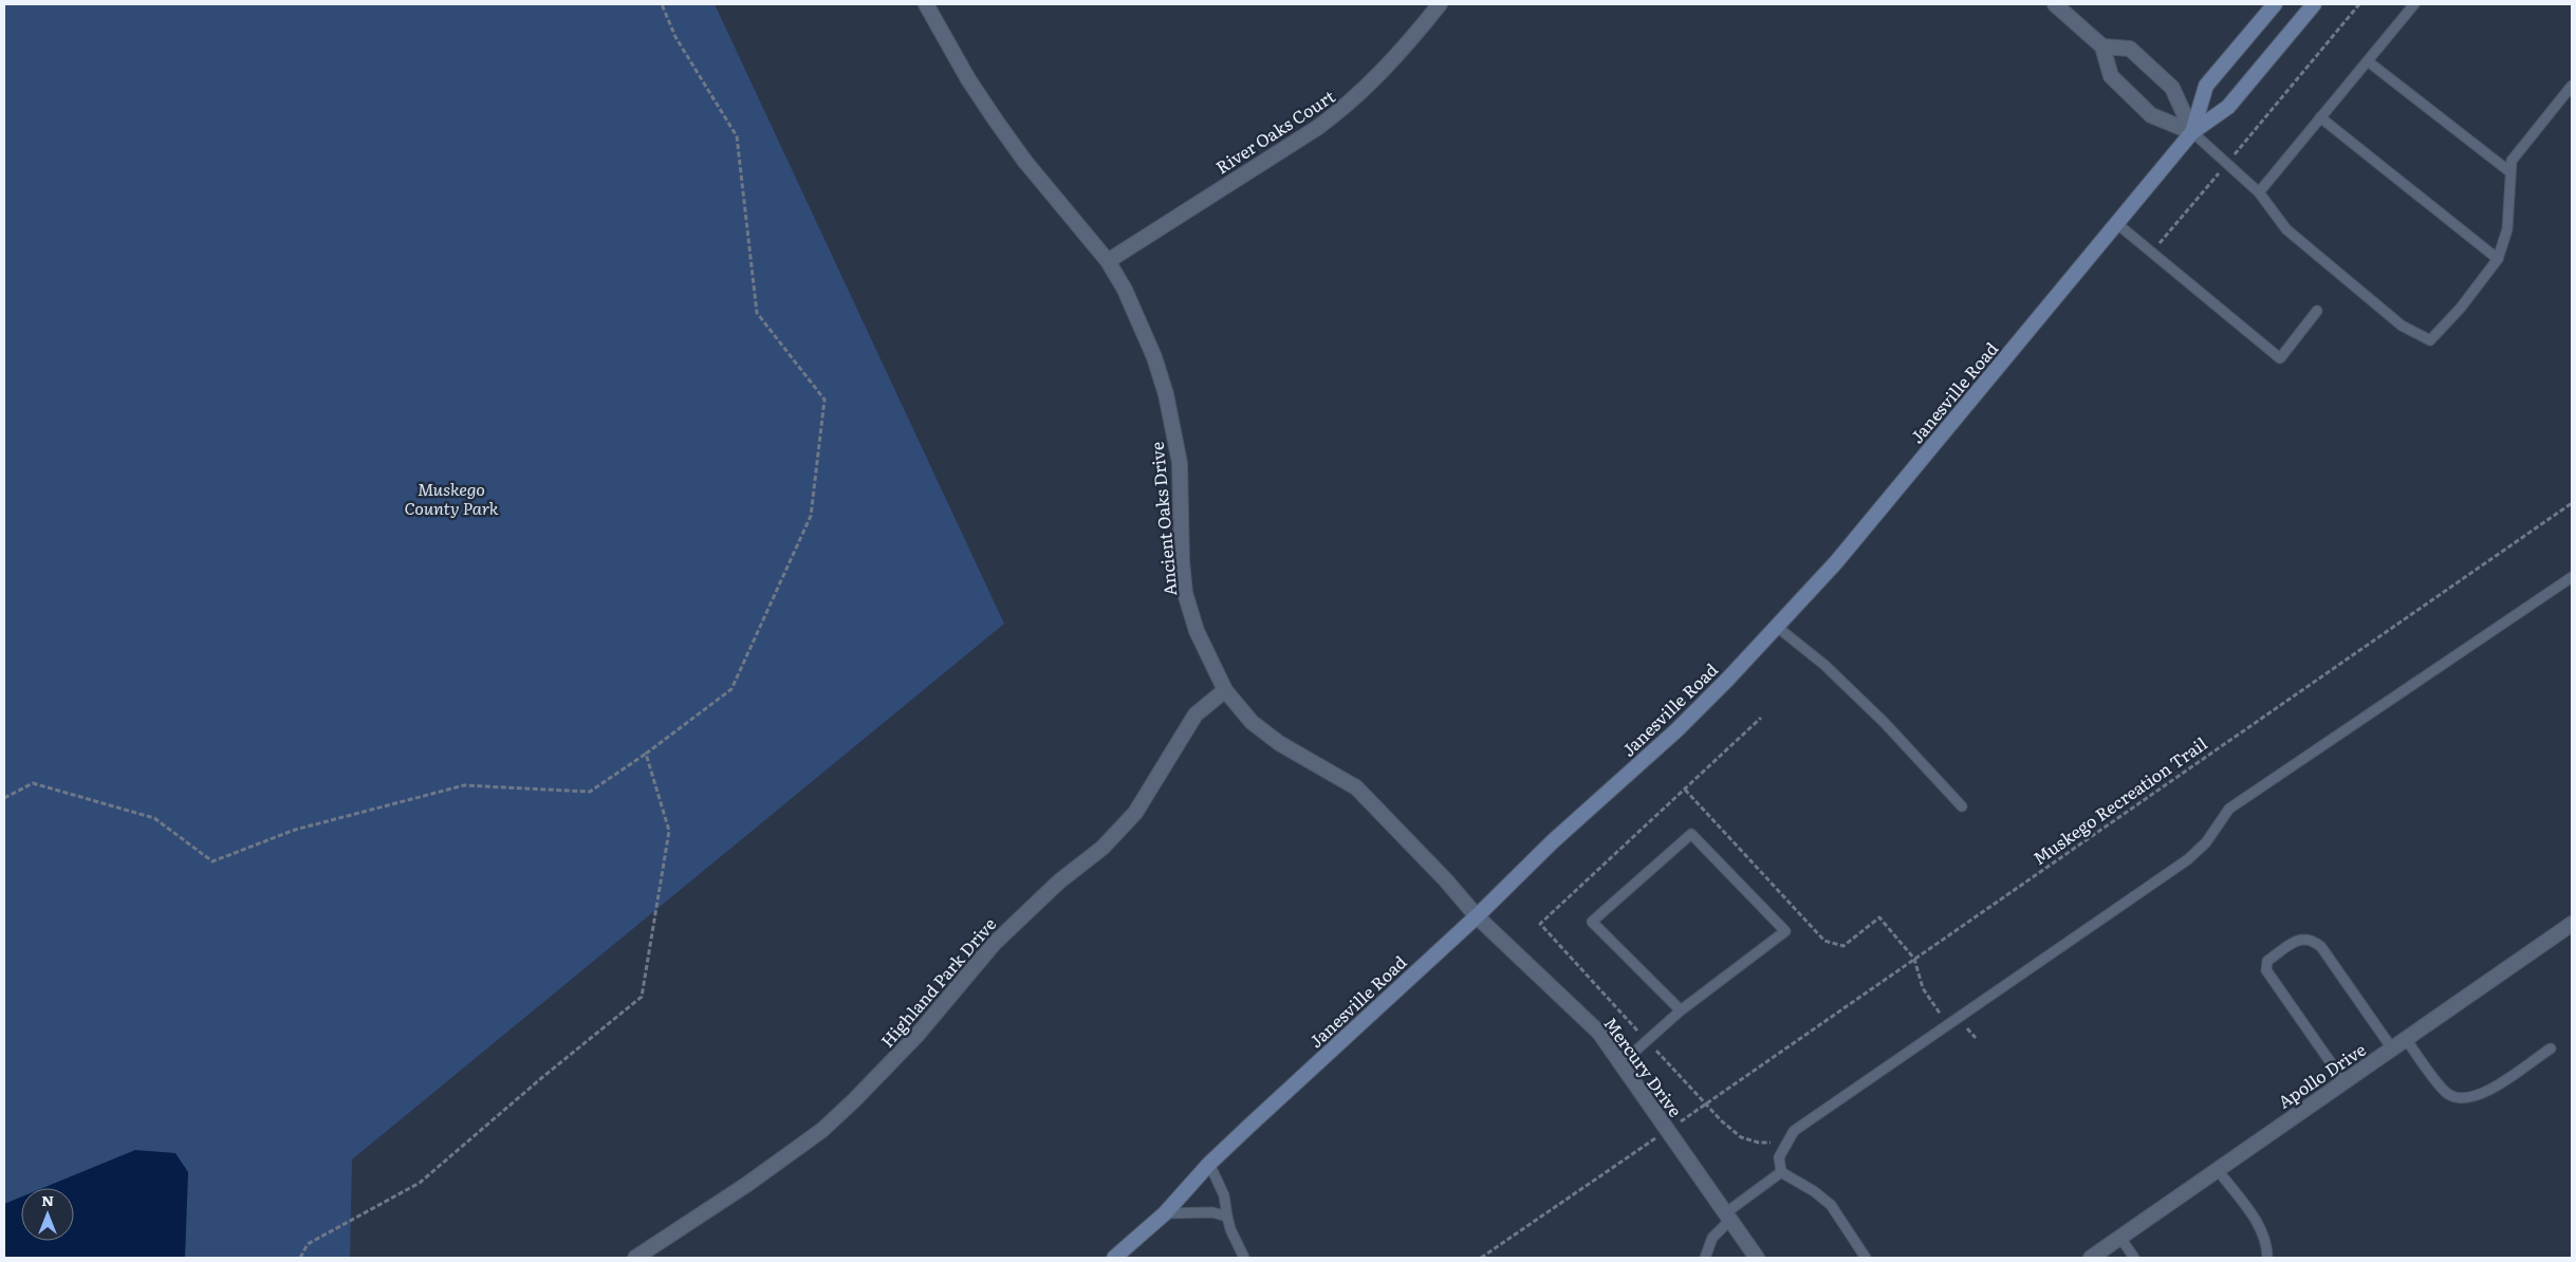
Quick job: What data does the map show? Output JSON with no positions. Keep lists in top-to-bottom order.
{
  "streets": {
    "main road": ["Janesville Road"],
    "street": [
      "River Oaks Court",
      "Ancient Oaks Drive",
      "Highland Park Drive",
      "Mercury Drive",
      "Apollo Drive"
    ],
    "path": ["Muskego Recreation Trail"]
  },
  "crossings": [
    ["River Oaks Court", "Ancient Oaks Drive"],
    ["Janesville Road", "Ancient Oaks Drive"],
    ["Janesville Road", "Mercury Drive"],
    ["Ancient Oaks Drive", "Highland Park Drive"],
    ["Ancient Oaks Drive", "Mercury Drive"]
  ],
  "parks": ["Muskego County Park"],
  "north": "top"
}
